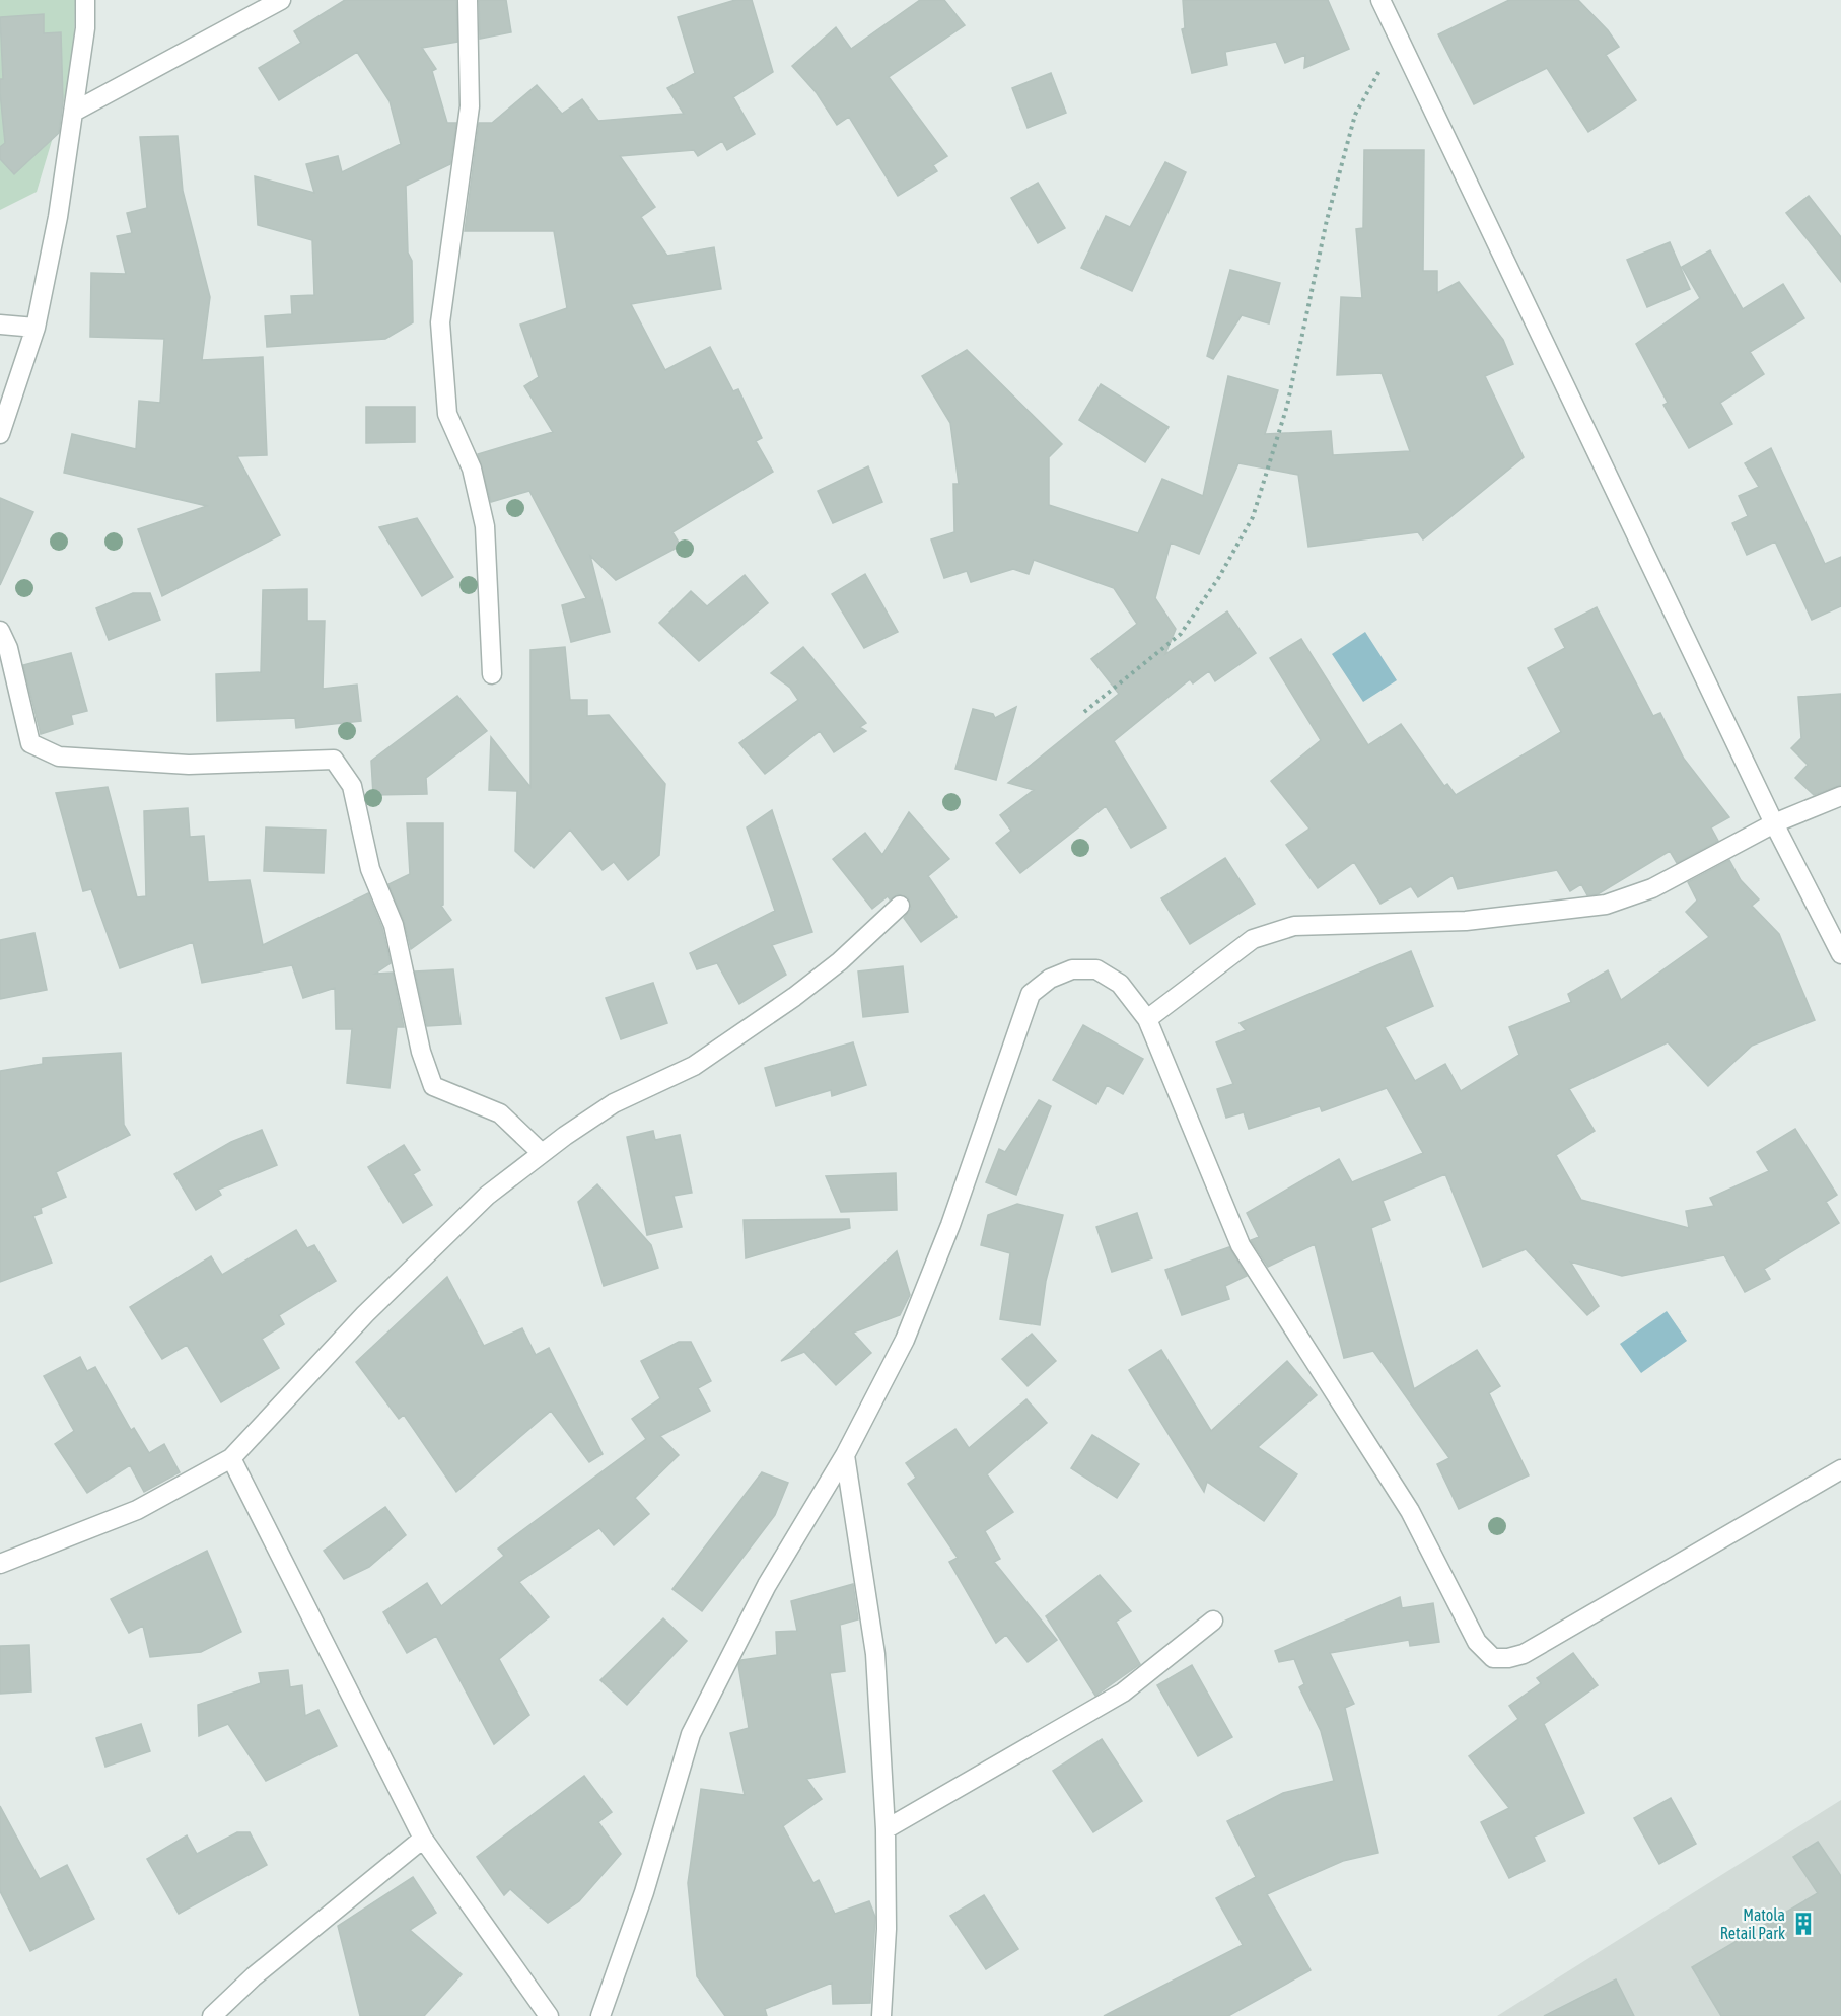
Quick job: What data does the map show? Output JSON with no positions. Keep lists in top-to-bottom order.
{
  "places": {
    "building": ["Matola Retail Park"]
  }
}
